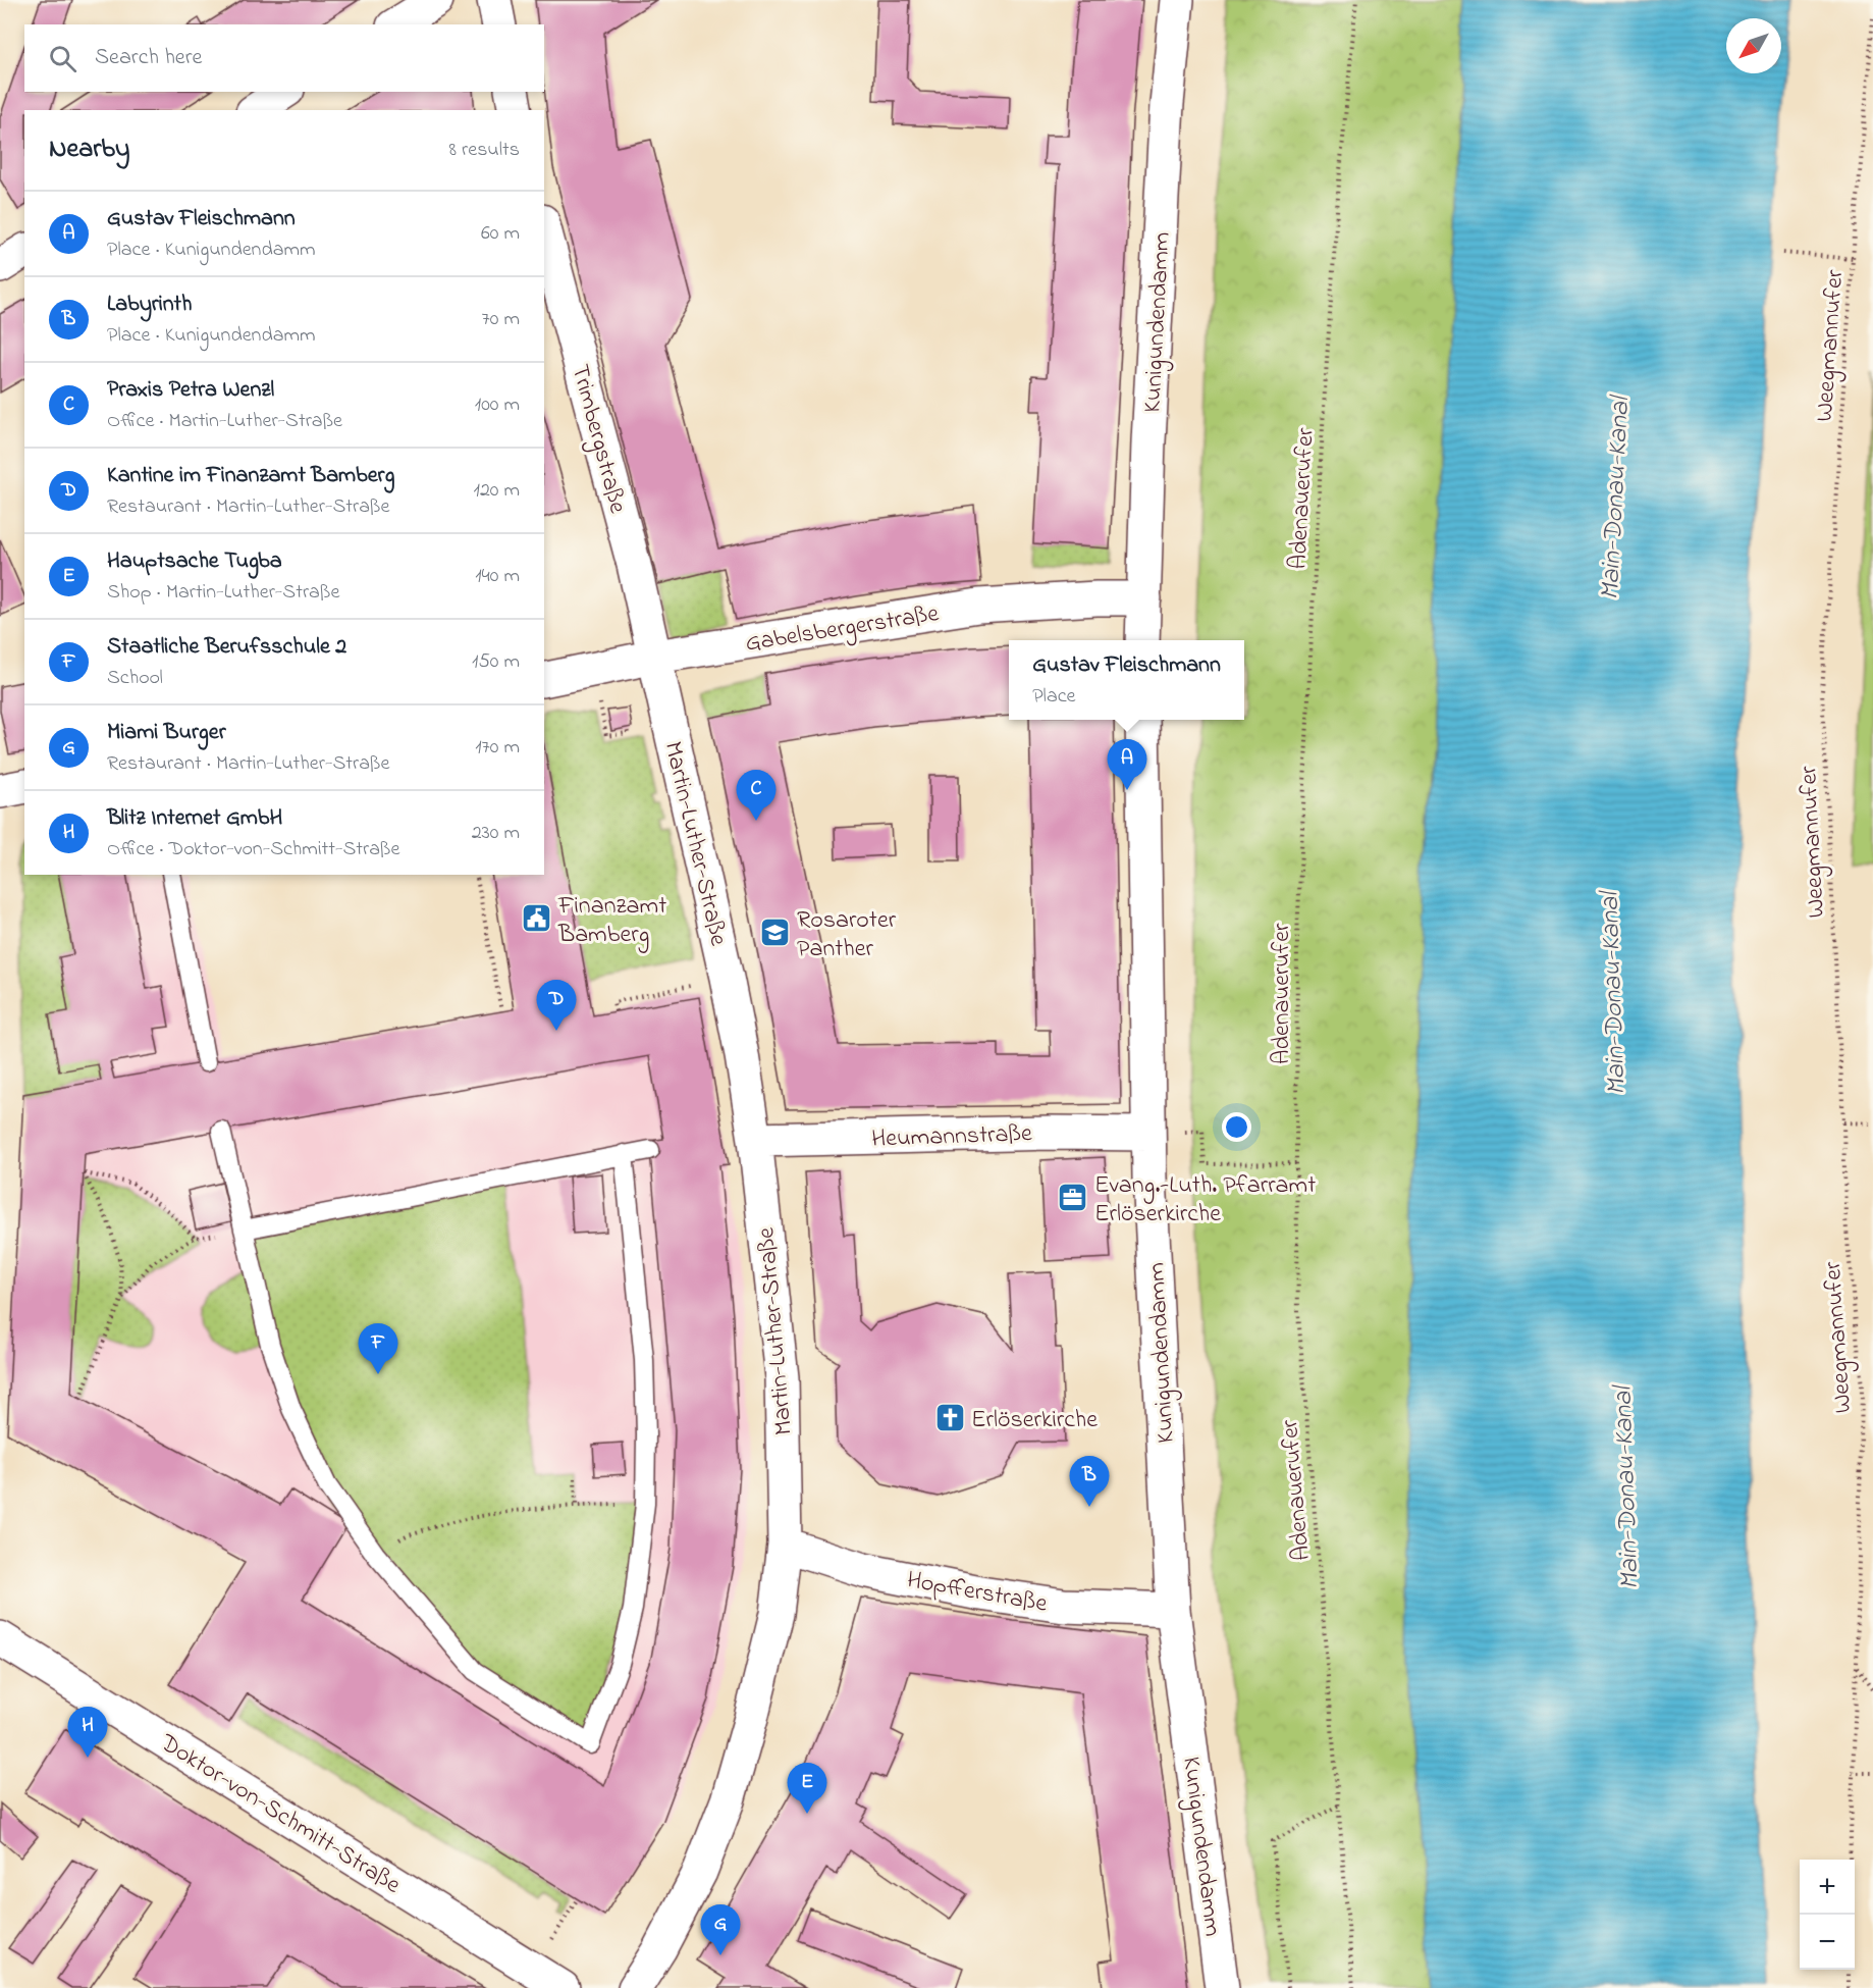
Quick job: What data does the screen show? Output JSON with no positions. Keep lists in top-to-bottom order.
{
  "streets": {
    "street": [
      "Kunigundendamm",
      "Trimbergstraße",
      "Gabelsbergerstraße",
      "Martin-Luther-Straße",
      "Heumannstraße",
      "Hopfferstraße",
      "Doktor-von-Schmitt-Straße"
    ],
    "path": ["Weegmannufer", "Adenauerufer"]
  },
  "crossings": [
    ["Kunigundendamm", "Gabelsbergerstraße"],
    ["Kunigundendamm", "Heumannstraße"],
    ["Kunigundendamm", "Hopfferstraße"],
    ["Trimbergstraße", "Gabelsbergerstraße"],
    ["Trimbergstraße", "Martin-Luther-Straße"],
    ["Gabelsbergerstraße", "Martin-Luther-Straße"],
    ["Martin-Luther-Straße", "Heumannstraße"],
    ["Martin-Luther-Straße", "Hopfferstraße"]
  ],
  "water": ["Main-Donau-Kanal"],
  "places": {
    "public building": ["Finanzamt Bamberg"],
    "school or university": ["Rosaroter Panther"],
    "office": ["Evang.-Luth. Pfarramt Erlöserkirche"],
    "church": ["Erlöserkirche"]
  },
  "north": "bottom left",
  "page": {
    "search": "Search here",
    "heading": ["Nearby", "8 results"],
    "list": [
      {
        "mark": "A",
        "name": "Gustav Fleischmann",
        "note": "Place · Kunigundendamm",
        "value": "60 m"
      },
      {
        "mark": "B",
        "name": "Labyrinth",
        "note": "Place · Kunigundendamm",
        "value": "70 m"
      },
      {
        "mark": "C",
        "name": "Praxis Petra Wenzl",
        "note": "Office · Martin-Luther-Straße",
        "value": "100 m"
      },
      {
        "mark": "D",
        "name": "Kantine im Finanzamt Bamberg",
        "note": "Restaurant · Martin-Luther-Straße",
        "value": "120 m"
      },
      {
        "mark": "E",
        "name": "Hauptsache Tugba",
        "note": "Shop · Martin-Luther-Straße",
        "value": "140 m"
      },
      {
        "mark": "F",
        "name": "Staatliche Berufsschule 2",
        "note": "School",
        "value": "150 m"
      },
      {
        "mark": "G",
        "name": "Miami Burger",
        "note": "Restaurant · Martin-Luther-Straße",
        "value": "170 m"
      },
      {
        "mark": "H",
        "name": "Blitz Internet GmbH",
        "note": "Office · Doktor-von-Schmitt-Straße",
        "value": "230 m"
      }
    ],
    "popup": ["Gustav Fleischmann", "Place"],
    "pins": [
      "A",
      "C",
      "D",
      "F",
      "B",
      "H",
      "E",
      "G"
    ],
    "map_buttons": ["+", "−"]
  }
}
